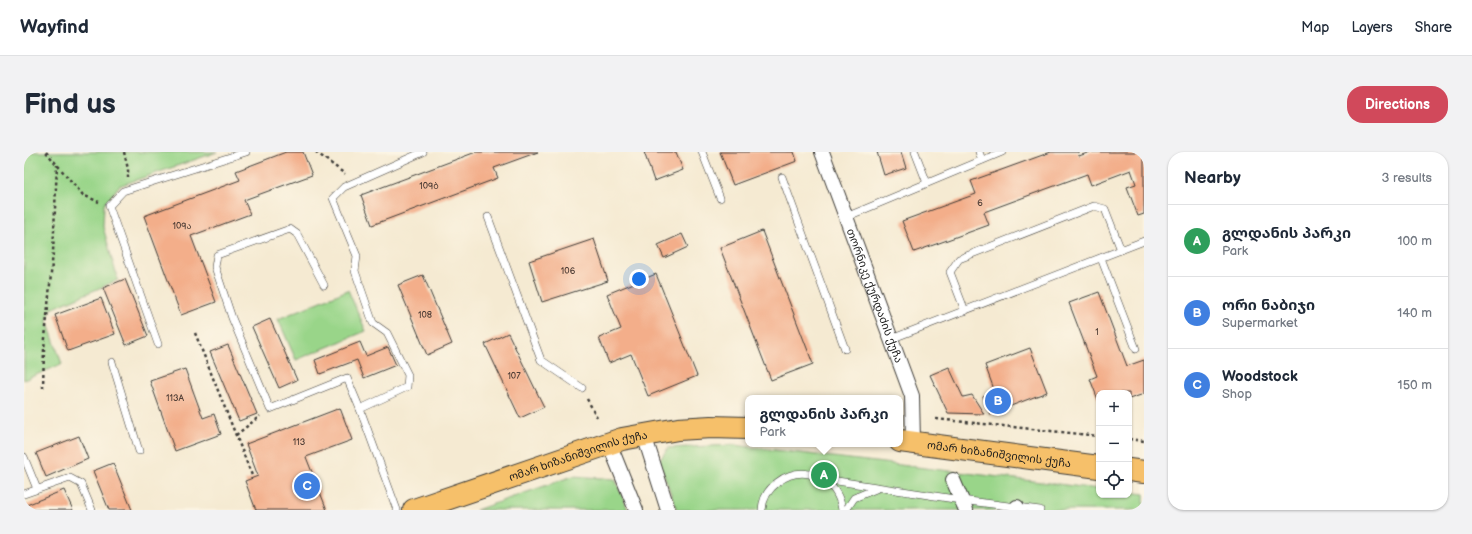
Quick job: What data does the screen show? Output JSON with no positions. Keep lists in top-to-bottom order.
{
  "streets": {
    "main road": ["ომარ ხიზანიშვილის ქუჩა"],
    "street": ["თორნიკე ქურდაძის ქუჩა"]
  },
  "crossings": [
    ["თორნიკე ქურდაძის ქუჩა", "ომარ ხიზანიშვილის ქუჩა"]
  ],
  "house_numbers": [
    "109ბ",
    "6",
    "109ა",
    "106",
    "108",
    "1",
    "107",
    "113A",
    "113"
  ],
  "page": {
    "header": "Wayfind",
    "nav": ["Map", "Layers", "Share"],
    "buttons": "Directions",
    "title": "Find us",
    "heading": ["Nearby", "3 results"],
    "list": [
      {
        "mark": "A",
        "name": "გლდანის პარკი",
        "note": "Park",
        "value": "100 m"
      },
      {
        "mark": "B",
        "name": "ორი ნაბიჯი",
        "note": "Supermarket",
        "value": "140 m"
      },
      {
        "mark": "C",
        "name": "Woodstock",
        "note": "Shop",
        "value": "150 m"
      }
    ],
    "pins": ["B", "A", "C"],
    "map_buttons": ["+", "−"],
    "popup": ["გლდანის პარკი", "Park"]
  }
}
